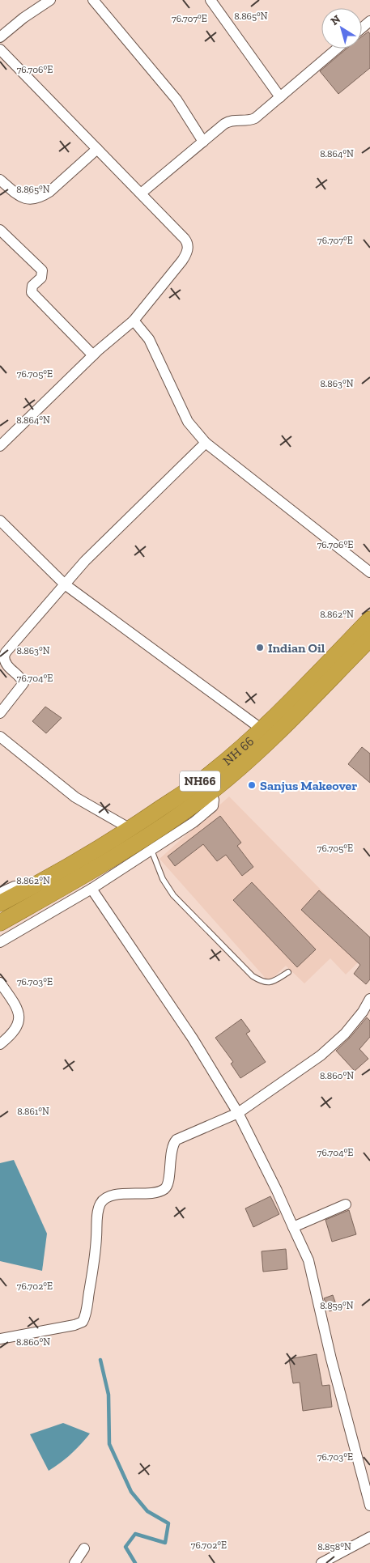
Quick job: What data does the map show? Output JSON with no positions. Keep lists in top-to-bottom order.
{
  "streets": {
    "highway": ["NH 66", "NH66"]
  },
  "places": ["Indian Oil", "Sanjus Makeover"],
  "north": "top left",
  "coordinates": [
    "8.865°N",
    "76.707°E",
    "76.706°E",
    "8.864°N",
    "76.705°E",
    "8.863°N",
    "8.862°N",
    "76.704°E",
    "76.703°E",
    "8.860°N",
    "8.861°N",
    "76.702°E",
    "8.859°N",
    "8.858°N"
  ]
}
